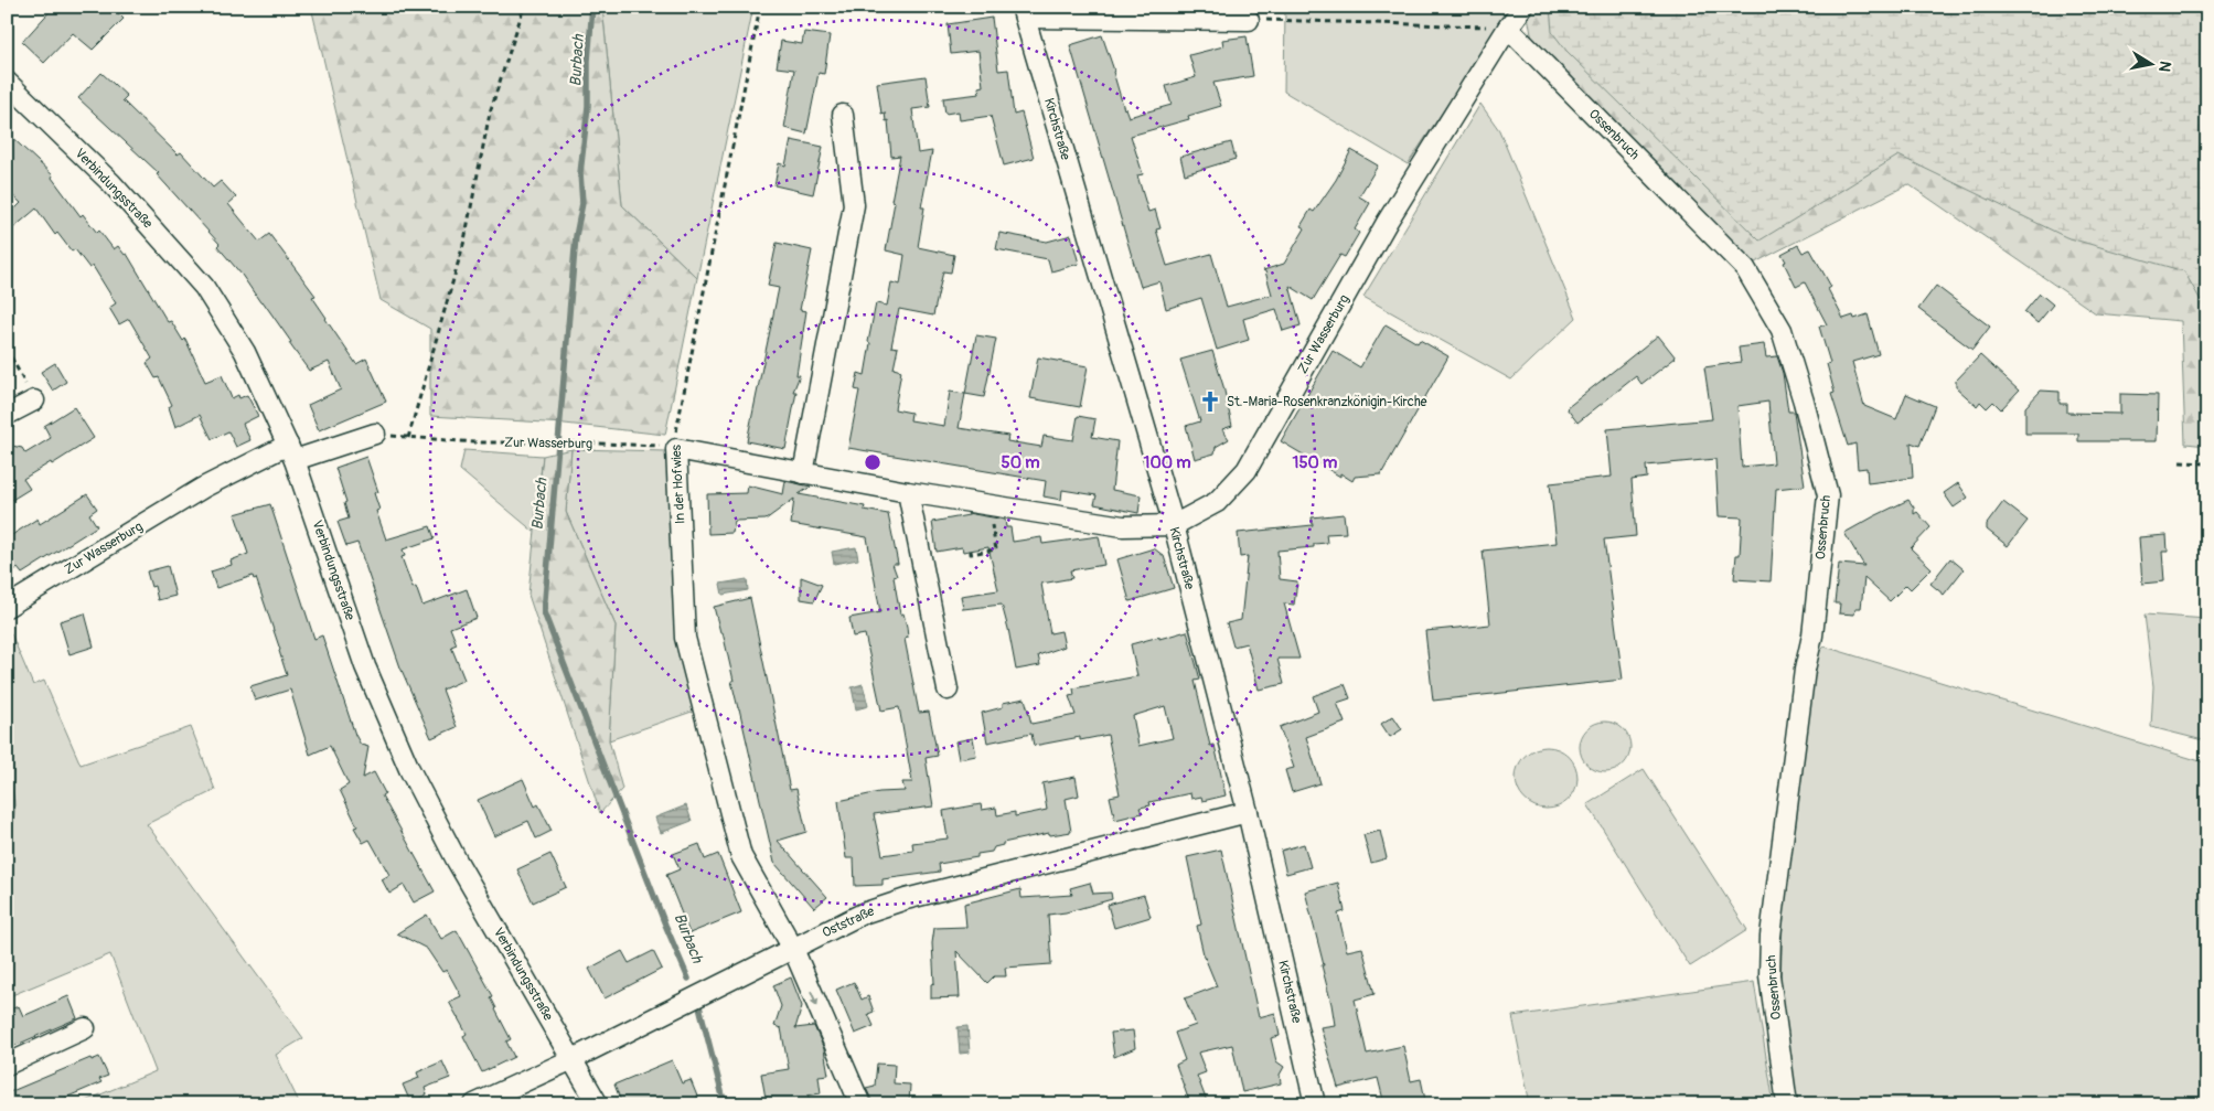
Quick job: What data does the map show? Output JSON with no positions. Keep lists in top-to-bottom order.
{
  "streets": {
    "street": [
      "Kirchstraße",
      "Ossenbruch",
      "Verbindungsstraße",
      "Zur Wasserburg",
      "In der Hofwies",
      "Oststraße"
    ]
  },
  "crossings": [
    ["Kirchstraße", "Zur Wasserburg"],
    ["Kirchstraße", "Oststraße"],
    ["Ossenbruch", "Zur Wasserburg"],
    ["Verbindungsstraße", "Zur Wasserburg"],
    ["Verbindungsstraße", "Oststraße"],
    ["Zur Wasserburg", "In der Hofwies"],
    ["In der Hofwies", "Oststraße"]
  ],
  "water": ["Burbach"],
  "places": {
    "church": ["St.-Maria-Rosenkranzkönigin-Kirche"]
  },
  "north": "right",
  "rings": ["50 m", "100 m", "150 m"]
}
